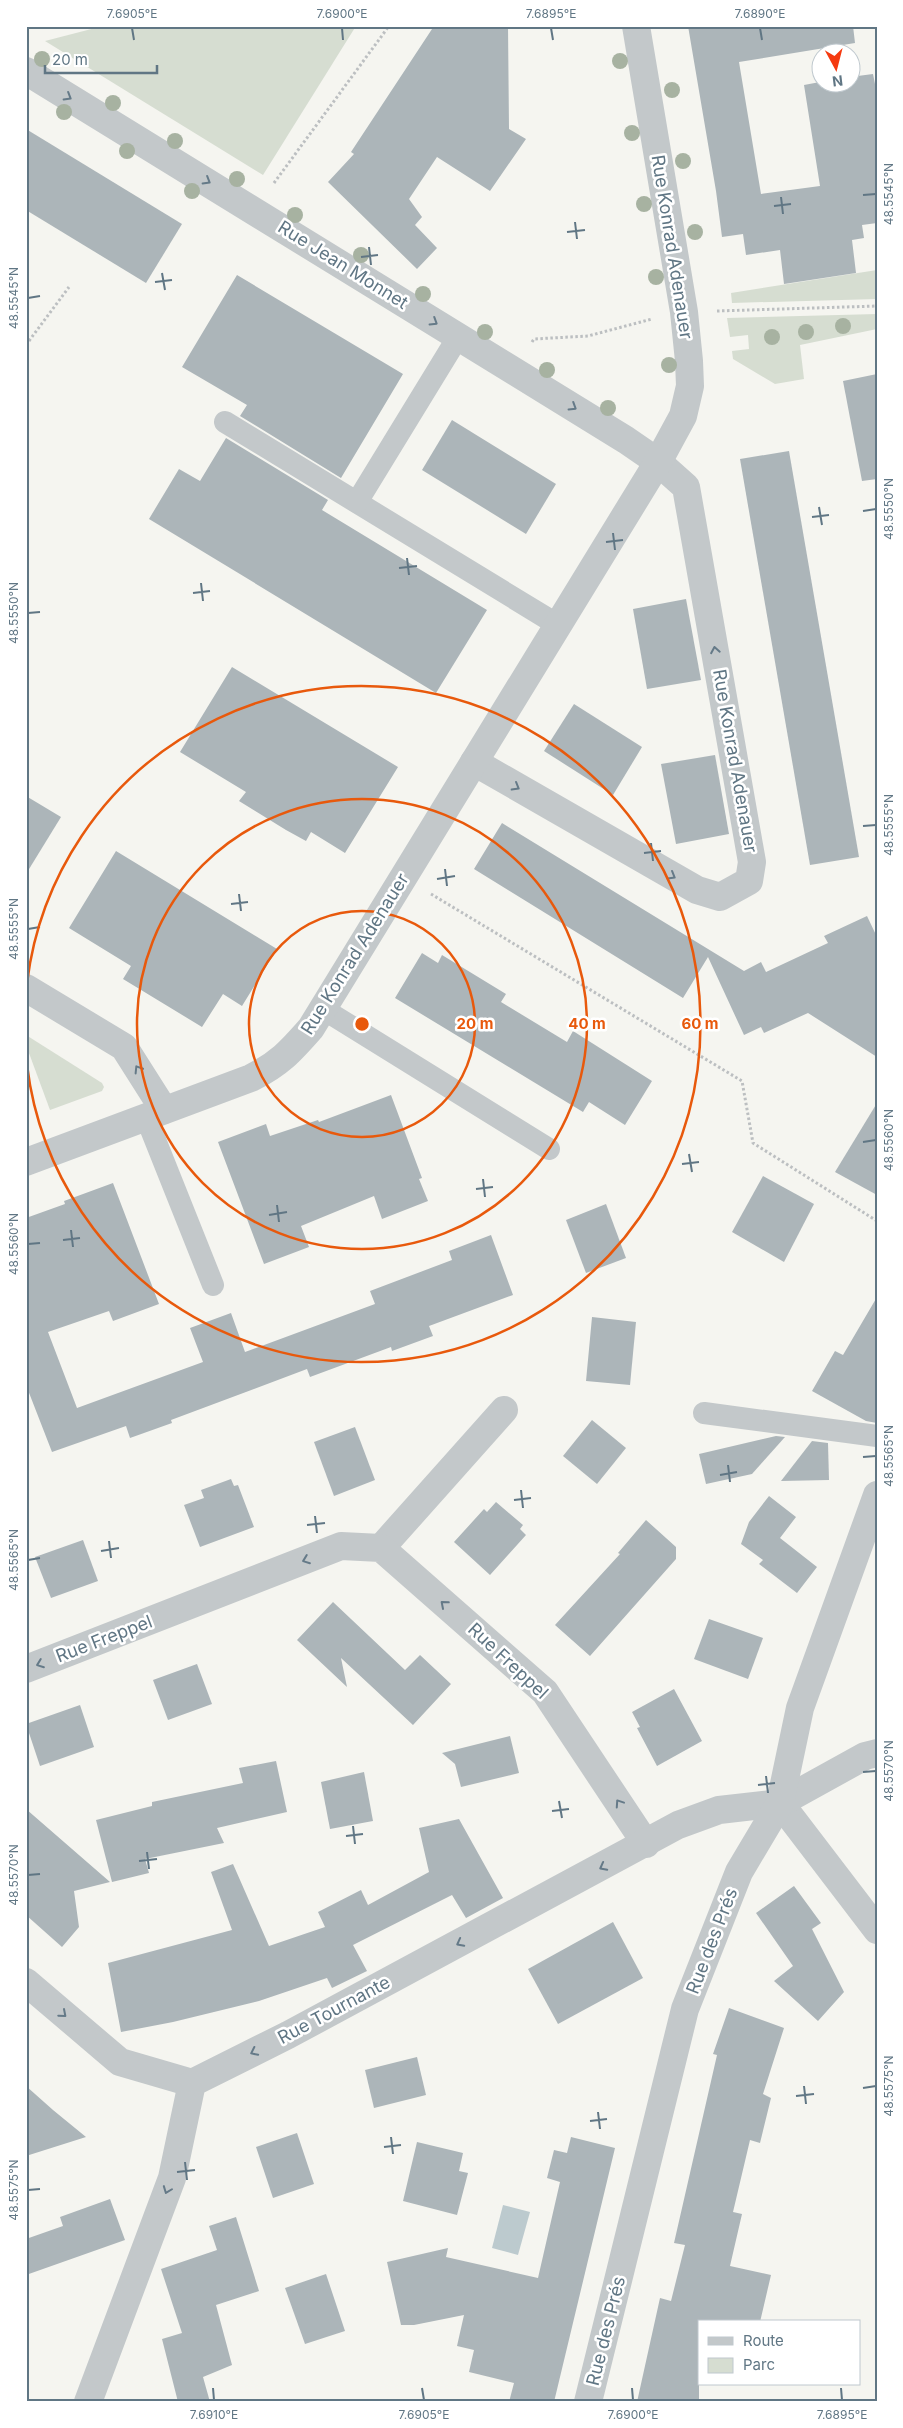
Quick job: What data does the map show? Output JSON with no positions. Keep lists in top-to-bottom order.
{
  "streets": {
    "street": [
      "Rue Konrad Adenauer",
      "Rue Jean Monnet",
      "Rue Freppel",
      "Rue des Prés",
      "Rue Tournante"
    ]
  },
  "crossings": [
    ["Rue Konrad Adenauer", "Rue Jean Monnet"],
    ["Rue Freppel", "Rue Tournante"],
    ["Rue des Prés", "Rue Tournante"]
  ],
  "one_way": ["Rue Jean Monnet", "Rue Freppel", "Rue Tournante"],
  "legend": ["Route", "Parc"],
  "scale_bar": "20 m",
  "north": "bottom",
  "coordinates": [
    "7.6905°E",
    "7.6900°E",
    "7.6895°E",
    "7.6890°E",
    "48.5545°N",
    "48.5550°N",
    "48.5555°N",
    "48.5560°N",
    "48.5565°N",
    "48.5570°N",
    "48.5575°N",
    "7.6910°E"
  ],
  "rings": ["20 m", "40 m", "60 m"]
}
